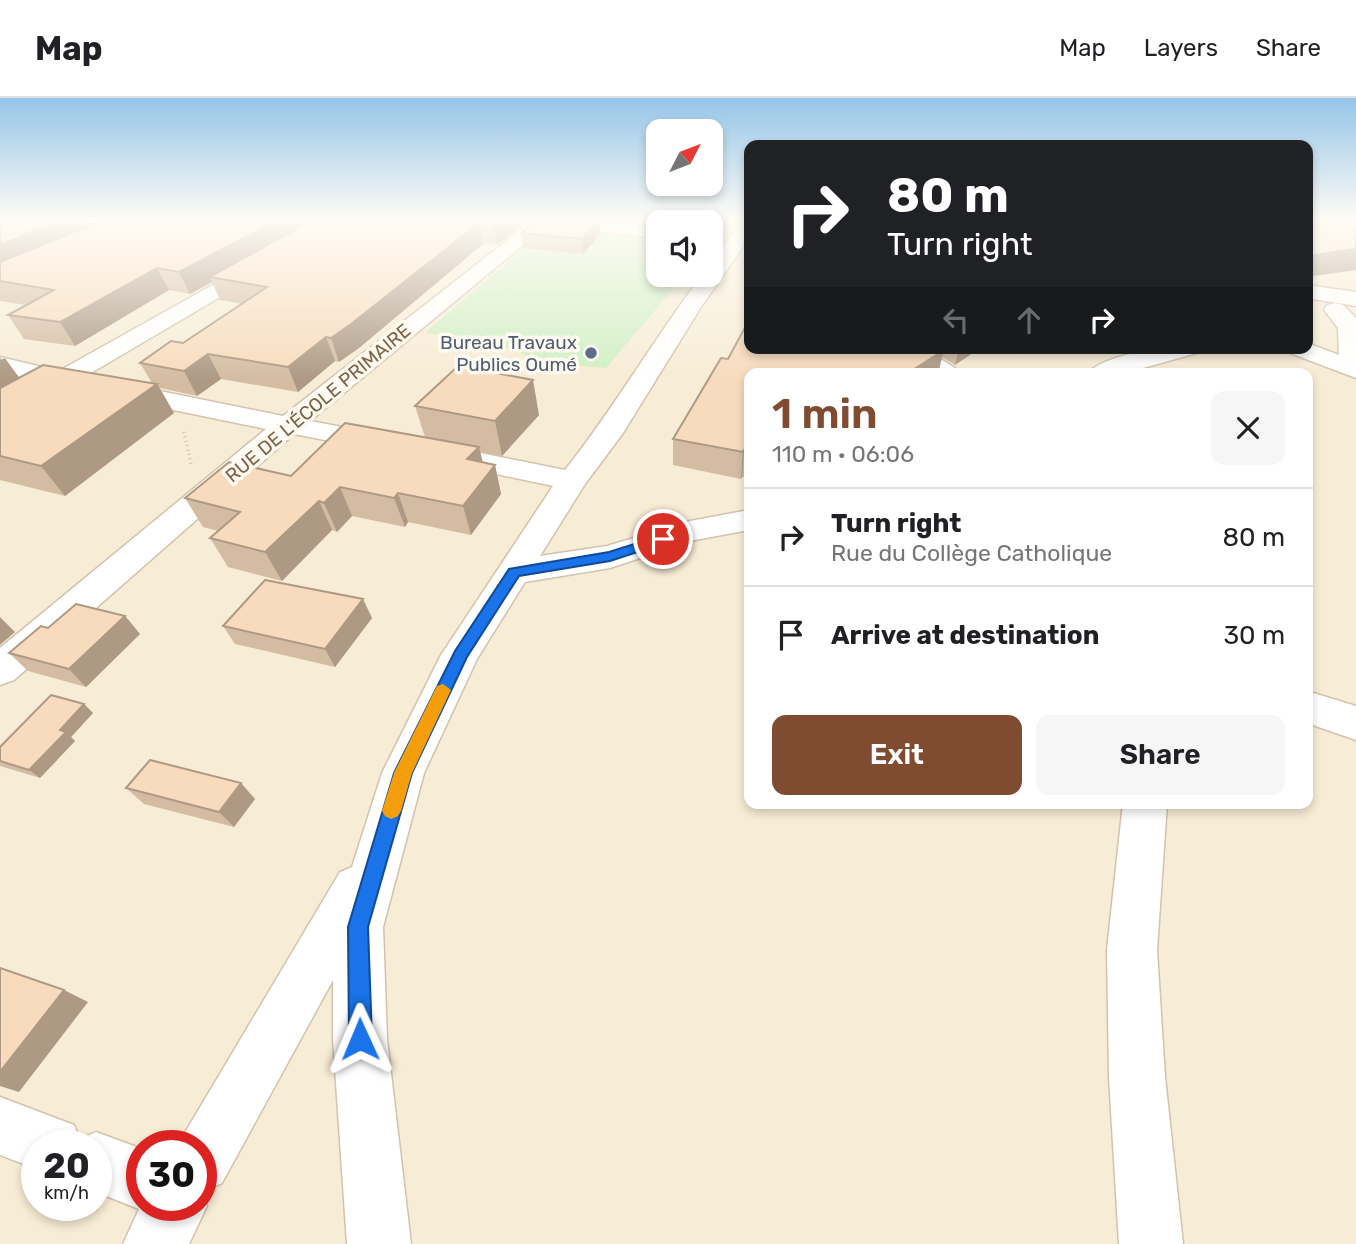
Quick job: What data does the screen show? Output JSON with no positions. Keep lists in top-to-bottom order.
{
  "streets": {
    "street": ["RUE DE L'ÉCOLE PRIMAIRE"]
  },
  "places": ["Bureau Travaux Publics Oumé"],
  "north": "top right",
  "page": {
    "header": "Map",
    "nav": ["Map", "Layers", "Share"],
    "turn": ["80 m", "Turn right"],
    "heading": ["1 min", "110 m · 06:06"],
    "list": [
      {
        "name": "Turn right",
        "note": "Rue du Collège Catholique",
        "value": "80 m"
      },
      {
        "name": "Arrive at destination",
        "value": "30 m"
      }
    ],
    "buttons": ["Exit", "Share"],
    "speed": "20 km/h",
    "limit": "30"
  }
}
